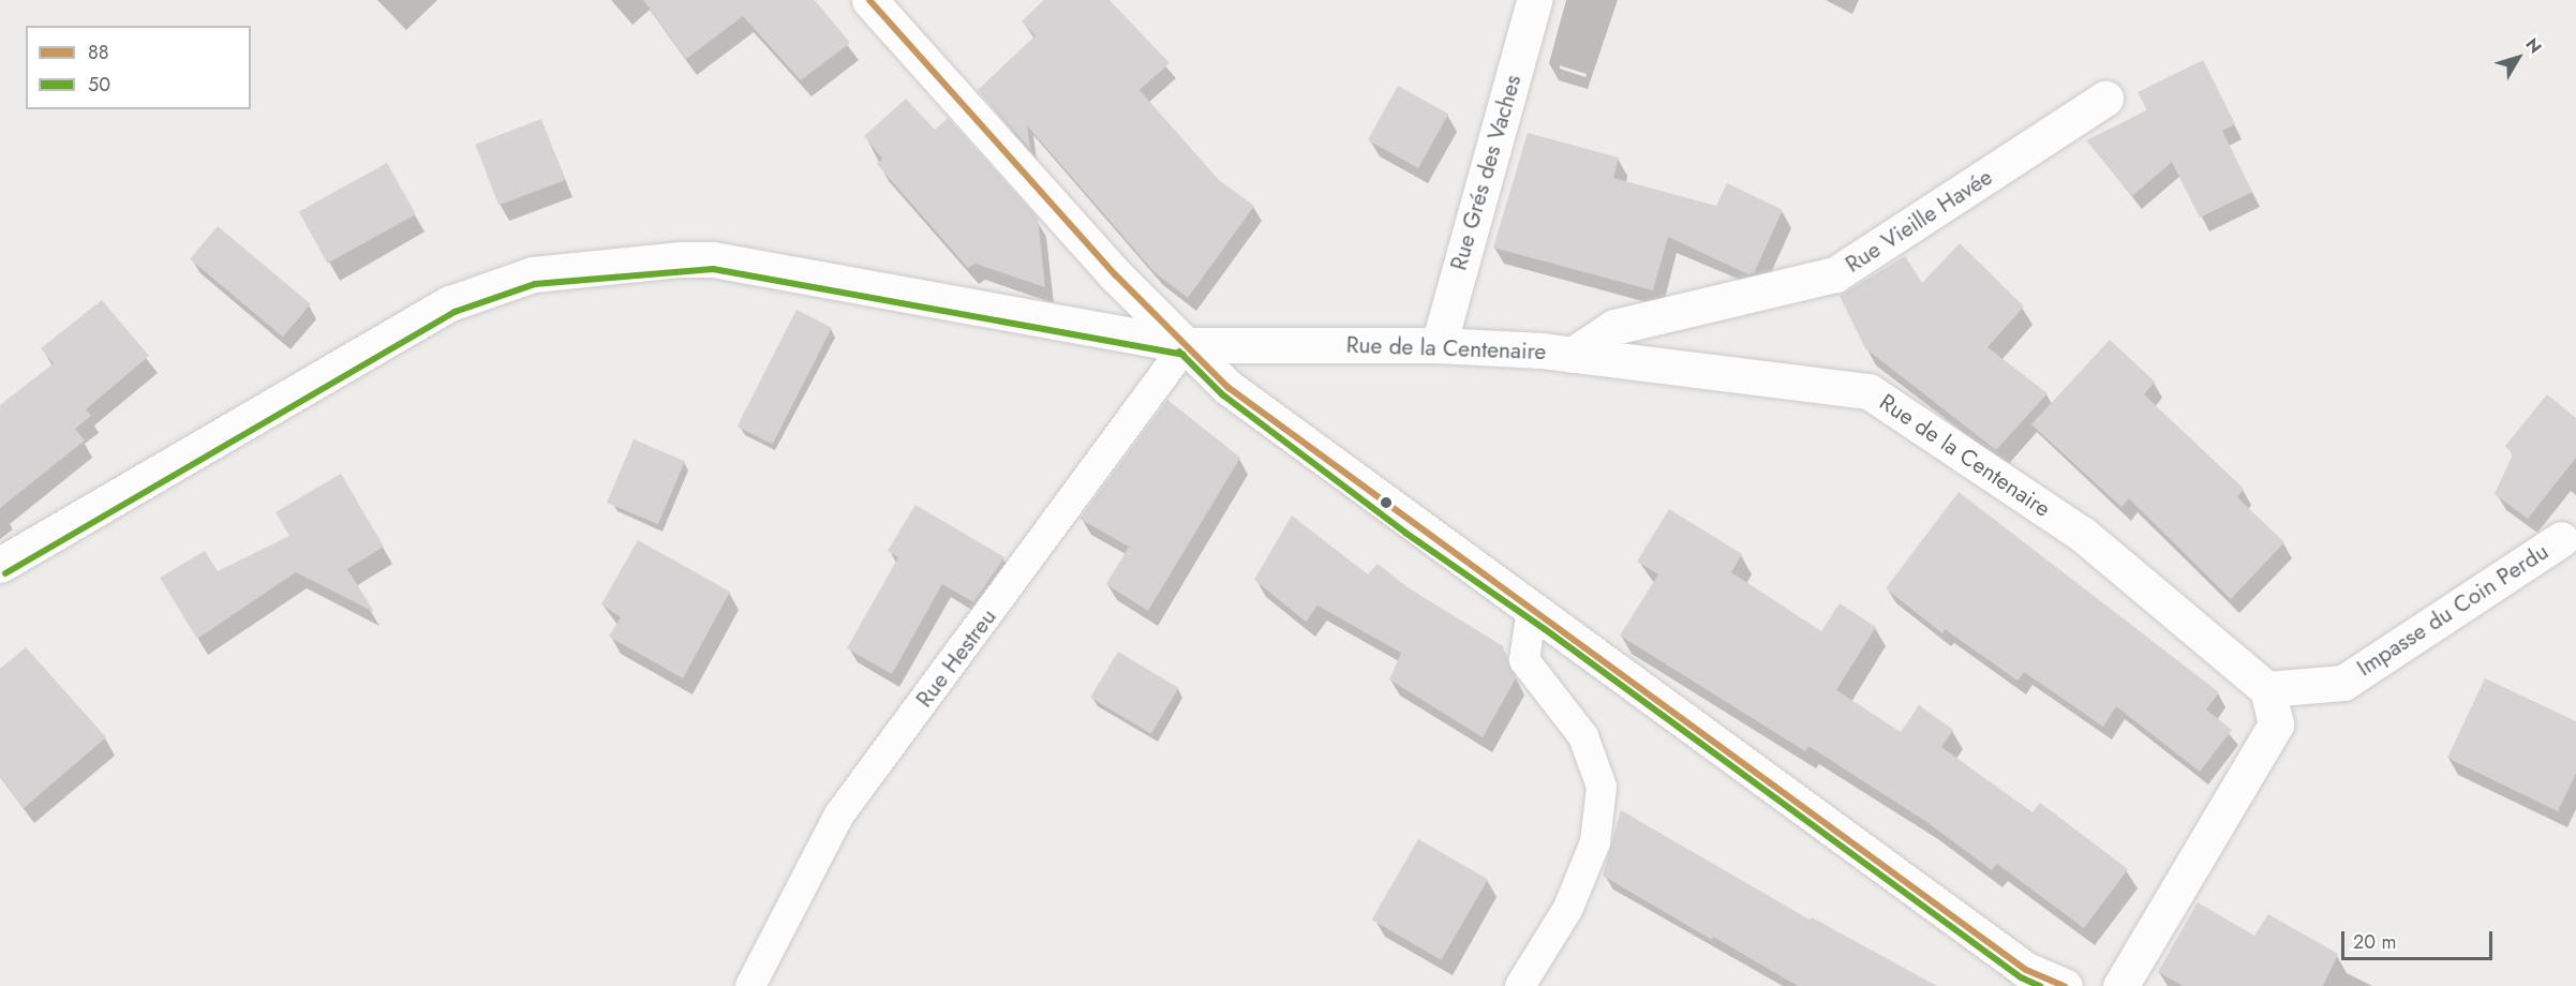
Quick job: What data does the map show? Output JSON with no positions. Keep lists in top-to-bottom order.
{
  "streets": {
    "street": [
      "Rue Grés des Vaches",
      "Rue Vieille Havée",
      "Rue de la Centenaire",
      "Impasse du Coin Perdu"
    ],
    "lane": ["Rue Hestreu"]
  },
  "crossings": [
    ["Rue Grés des Vaches", "Rue de la Centenaire"],
    ["Rue Vieille Havée", "Rue de la Centenaire"],
    ["Rue de la Centenaire", "Impasse du Coin Perdu"],
    ["Rue de la Centenaire", "Rue Hestreu"]
  ],
  "lines": ["transit line 88", "transit line 50"],
  "legend": ["88", "50"],
  "scale_bar": "20 m",
  "north": "top right"
}
